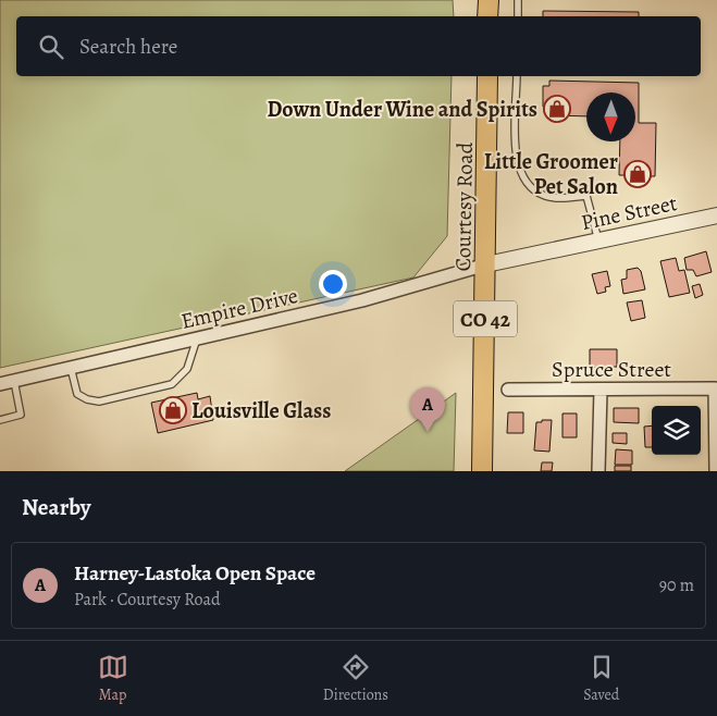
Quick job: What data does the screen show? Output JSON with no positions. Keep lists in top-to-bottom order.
{
  "streets": {
    "main road": ["Courtesy Road", "CO 42"],
    "street": ["Pine Street", "Empire Drive", "Spruce Street"]
  },
  "crossings": [
    ["Courtesy Road", "Pine Street"],
    ["Courtesy Road", "Empire Drive"],
    ["Pine Street", "Empire Drive"]
  ],
  "places": {
    "shop": ["Down Under Wine and Spirits", "Little Groomer Pet Salon", "Louisville Glass"]
  },
  "north": "bottom",
  "page": {
    "search": "Search here",
    "pins": "A",
    "heading": "Nearby",
    "list": [
      {
        "mark": "A",
        "name": "Harney-Lastoka Open Space",
        "note": "Park · Courtesy Road",
        "value": "90 m"
      }
    ],
    "nav": ["Map", "Directions", "Saved"]
  }
}
